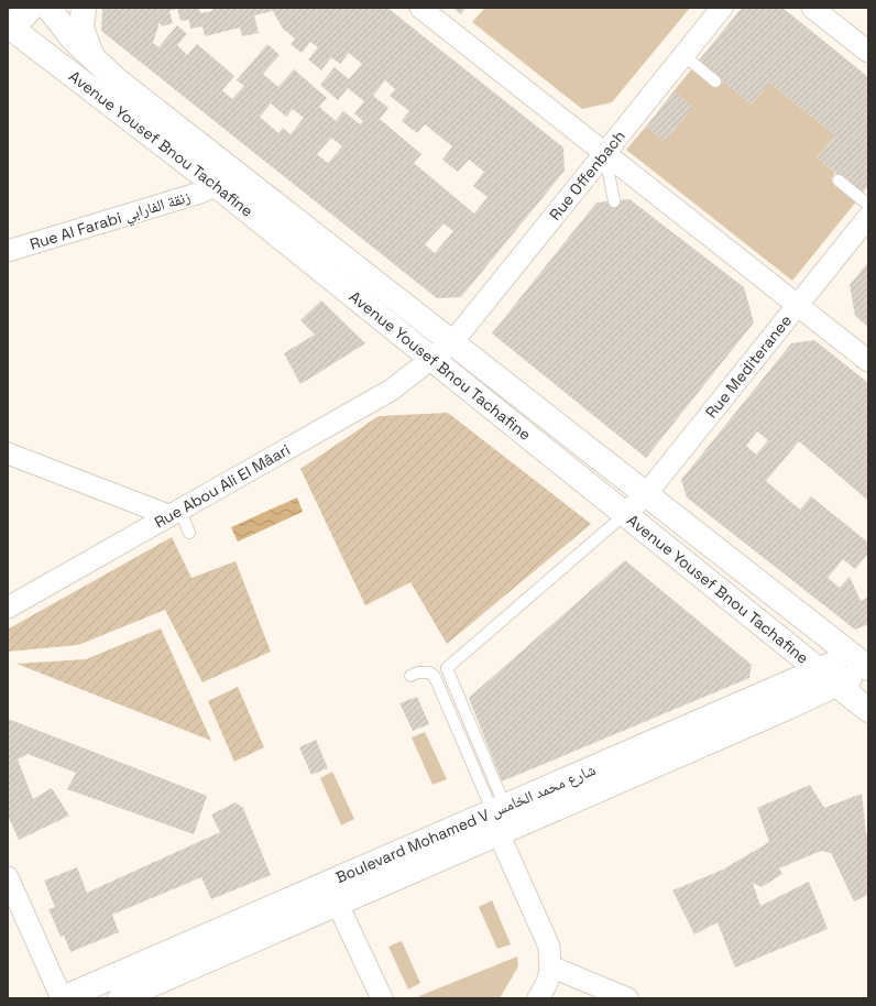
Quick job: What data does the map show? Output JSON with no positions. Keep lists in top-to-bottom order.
{
  "streets": {
    "main road": ["Avenue Yousef Bnou Tachafine", "Boulevard Mohamed V شارع محمد الخامس"],
    "street": [
      "Rue Offenbach",
      "Rue Al Farabi زنقة الفارابي",
      "Rue Mediteranee",
      "Rue Abou Ali El Mâari"
    ]
  },
  "crossings": [
    ["Avenue Yousef Bnou Tachafine", "Rue Offenbach"],
    ["Avenue Yousef Bnou Tachafine", "Rue Al Farabi زنقة الفارابي"],
    ["Avenue Yousef Bnou Tachafine", "Rue Mediteranee"],
    ["Avenue Yousef Bnou Tachafine", "Rue Abou Ali El Mâari"],
    ["Avenue Yousef Bnou Tachafine", "Boulevard Mohamed V شارع محمد الخامس"],
    ["Rue Offenbach", "Rue Abou Ali El Mâari"]
  ]
}
